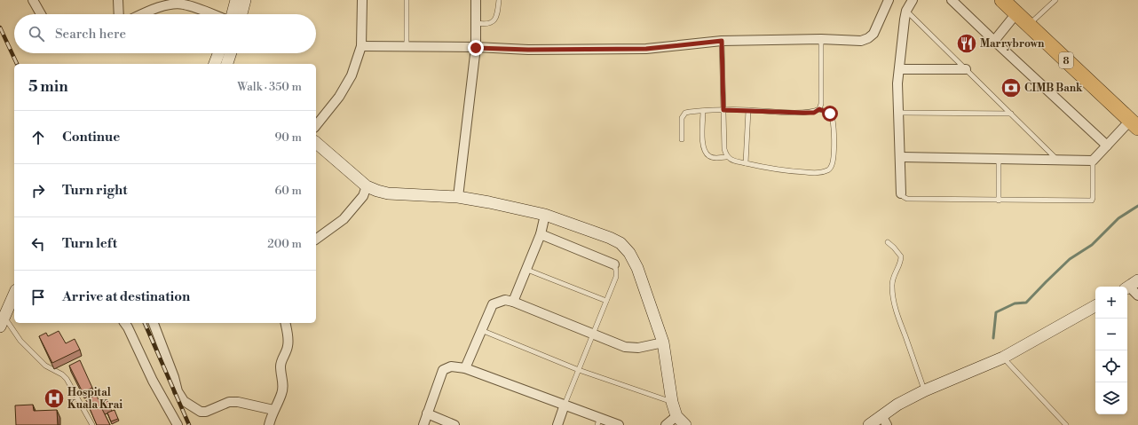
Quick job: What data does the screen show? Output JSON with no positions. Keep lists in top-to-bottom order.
{
  "streets": {
    "highway": ["8"]
  },
  "places": {
    "restaurant": ["Marrybrown"],
    "bank": ["CIMB Bank"],
    "hospital": ["Hospital Kuala Krai"]
  },
  "page": {
    "search": "Search here",
    "heading": ["5 min", "Walk · 350 m"],
    "list": [
      ["Continue", "90 m"],
      ["Turn right", "60 m"],
      ["Turn left", "200 m"],
      "Arrive at destination"
    ],
    "map_buttons": ["+", "−"]
  }
}
